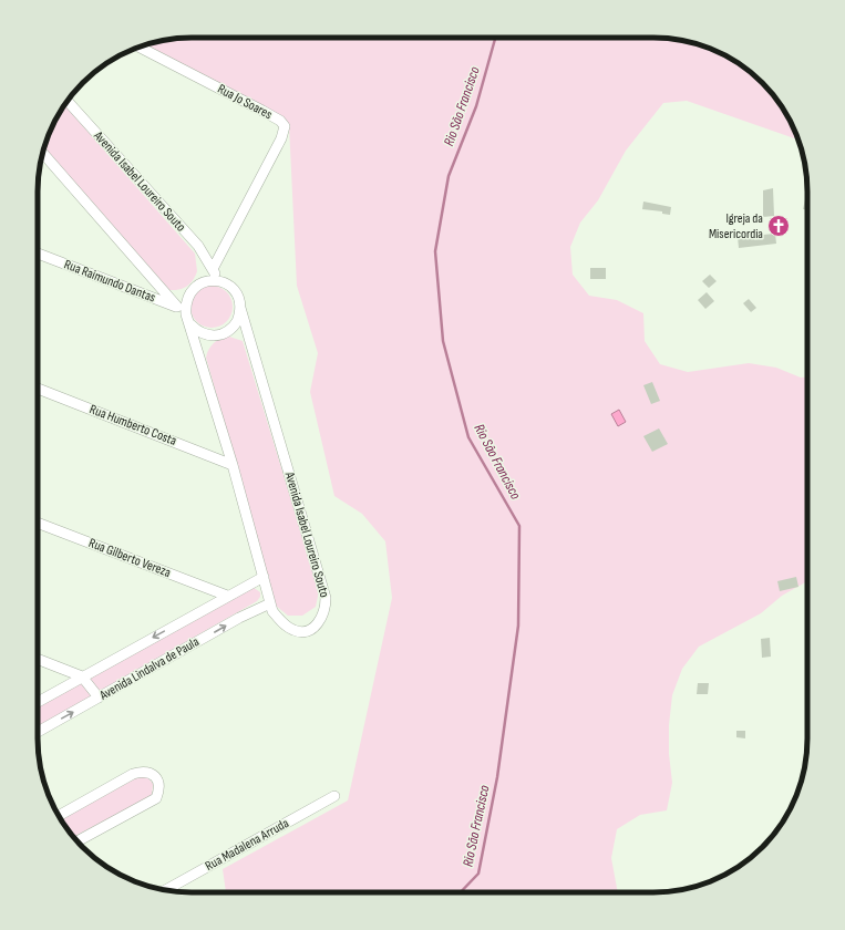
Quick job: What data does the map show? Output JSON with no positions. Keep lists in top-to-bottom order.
{
  "streets": {
    "street": [
      "Rua Jo Soares",
      "Avenida Isabel Loureiro Souto",
      "Rua Raimundo Dantas",
      "Rua Humberto Costa",
      "Rua Gilberto Vereza",
      "Avenida Lindalva de Paula",
      "Rua Madalena Arruda"
    ]
  },
  "crossings": [
    ["Rua Jo Soares", "Avenida Isabel Loureiro Souto"],
    ["Avenida Isabel Loureiro Souto", "Rua Raimundo Dantas"],
    ["Avenida Isabel Loureiro Souto", "Rua Humberto Costa"],
    ["Avenida Isabel Loureiro Souto", "Avenida Lindalva de Paula"],
    ["Rua Gilberto Vereza", "Avenida Lindalva de Paula"]
  ],
  "water": ["Rio São Francisco"],
  "places": {
    "church": ["Igreja da Misericordia"]
  }
}
